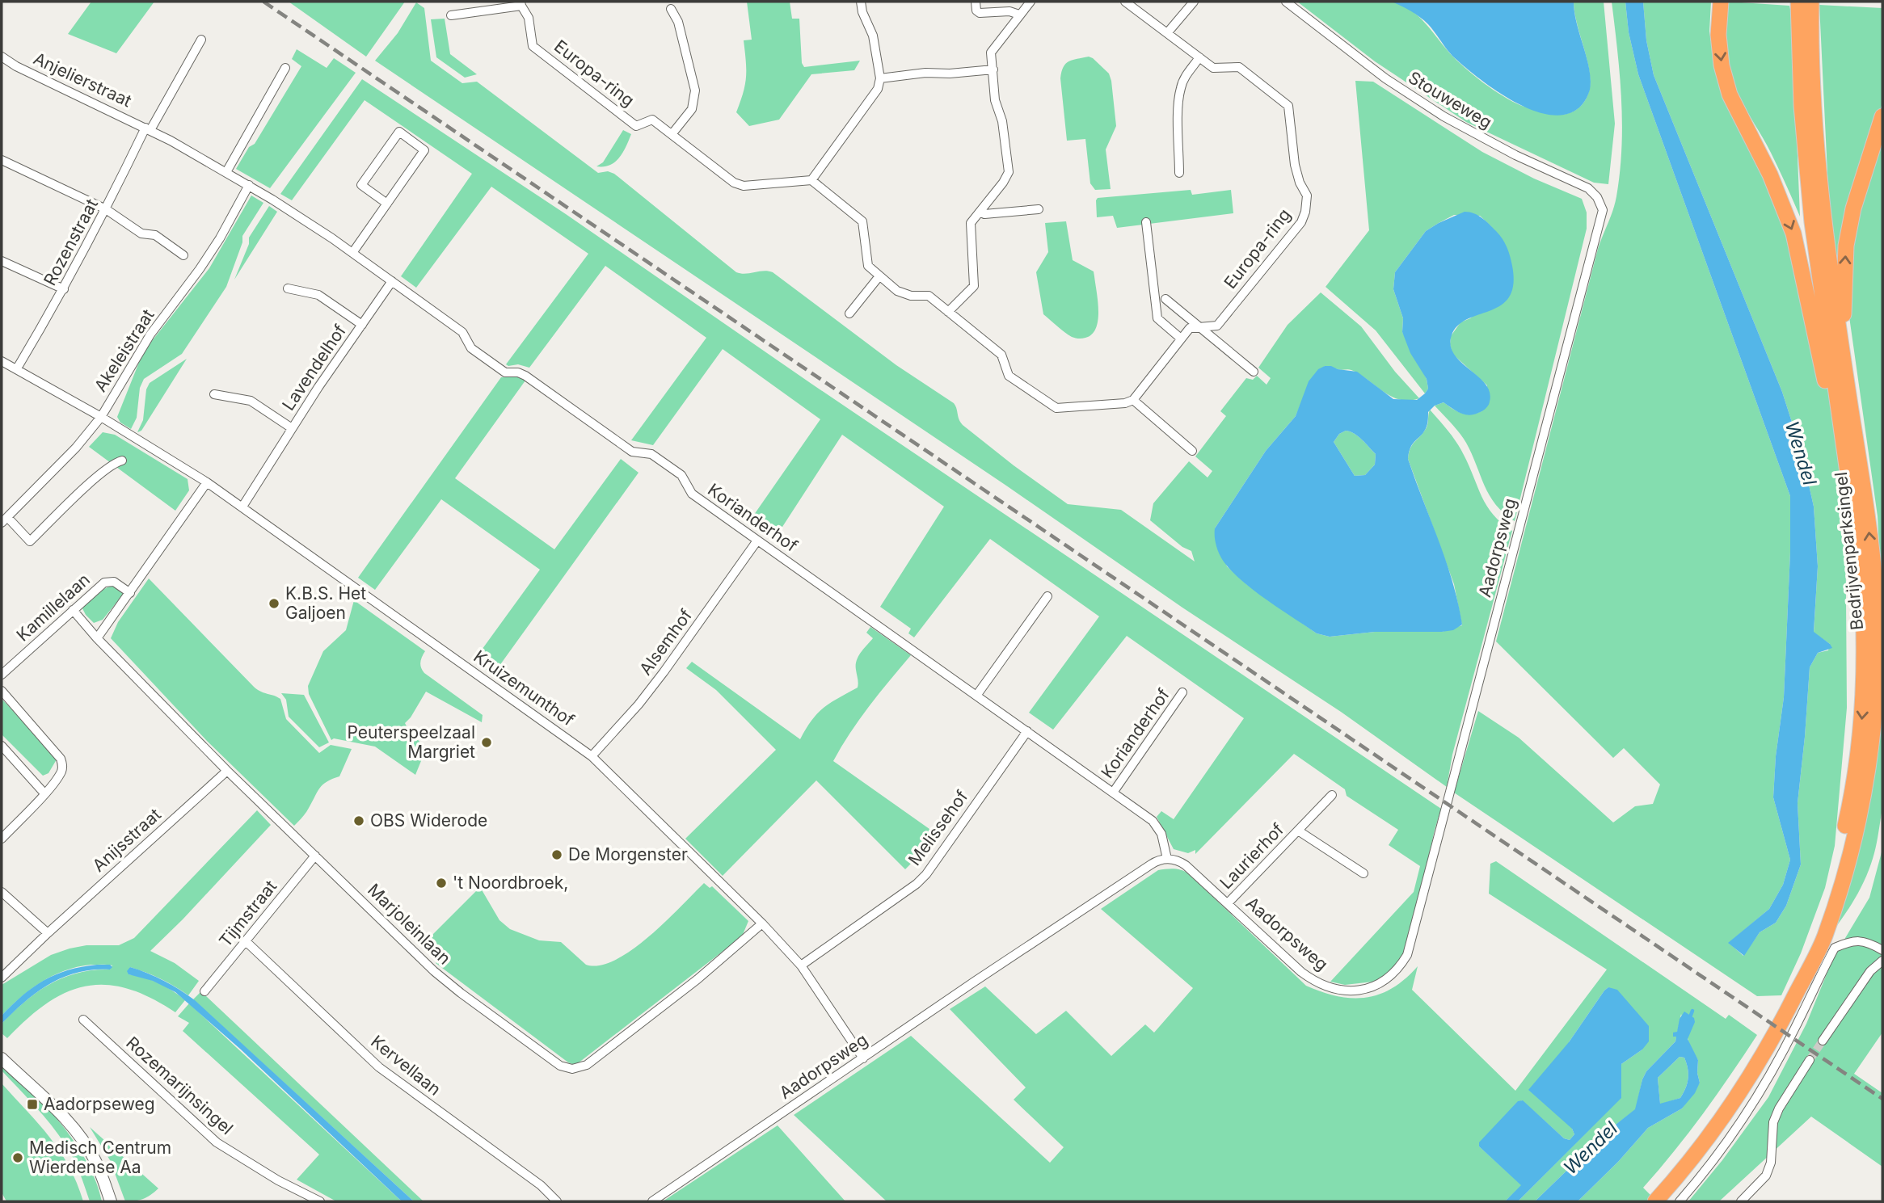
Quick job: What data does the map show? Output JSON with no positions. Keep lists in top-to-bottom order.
{
  "streets": {
    "highway": ["Bedrijvenparksingel"],
    "street": [
      "Europa-ring",
      "Anjelierstraat",
      "Stouweweg",
      "Rozenstraat",
      "Akeleistraat",
      "Lavendelhof",
      "Korianderhof",
      "Aadorpsweg",
      "Kamillelaan",
      "Alsemhof",
      "Kruizemunthof",
      "Melissehof",
      "Anijsstraat",
      "Laurierhof",
      "Tijmstraat",
      "Marjoleinlaan",
      "Kervellaan",
      "Rozemarijnsingel"
    ]
  },
  "crossings": [
    ["Anjelierstraat", "Rozenstraat"],
    ["Anjelierstraat", "Akeleistraat"],
    ["Anjelierstraat", "Korianderhof"],
    ["Stouweweg", "Aadorpsweg"],
    ["Rozenstraat", "Kruizemunthof"],
    ["Akeleistraat", "Kruizemunthof"],
    ["Lavendelhof", "Korianderhof"],
    ["Lavendelhof", "Kruizemunthof"],
    ["Korianderhof", "Aadorpsweg"],
    ["Korianderhof", "Alsemhof"],
    ["Korianderhof", "Melissehof"],
    ["Aadorpsweg", "Kruizemunthof"],
    ["Aadorpsweg", "Laurierhof"],
    ["Kamillelaan", "Marjoleinlaan"],
    ["Alsemhof", "Kruizemunthof"],
    ["Kruizemunthof", "Melissehof"],
    ["Kruizemunthof", "Marjoleinlaan"],
    ["Anijsstraat", "Marjoleinlaan"],
    ["Tijmstraat", "Marjoleinlaan"],
    ["Tijmstraat", "Kervellaan"]
  ],
  "water": ["Wendel"],
  "places": {
    "other": [
      "K.B.S. Het Galjoen",
      "Peuterspeelzaal Margriet",
      "OBS Widerode",
      "De Morgenster",
      "'t Noordbroek,",
      "Medisch Centrum Wierdense Aa"
    ],
    "transit": ["Aadorpseweg"]
  }
}
